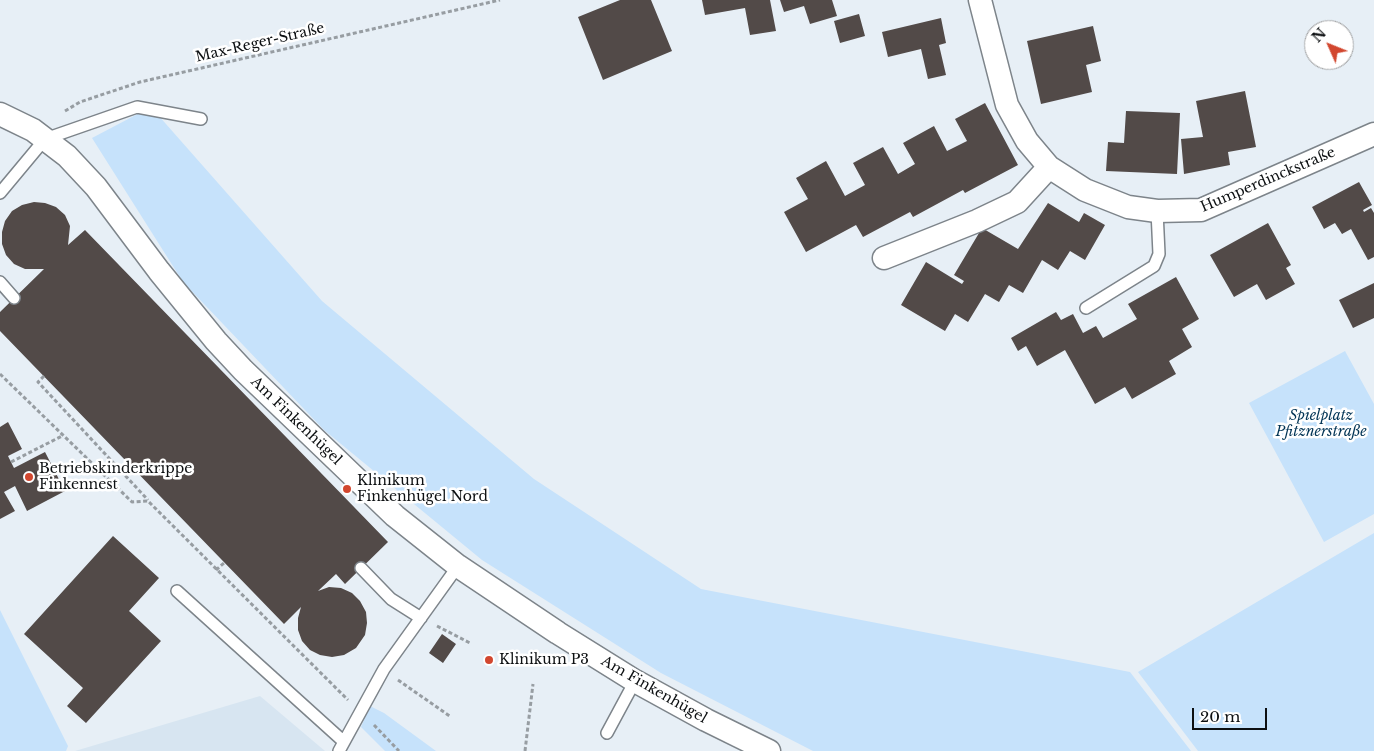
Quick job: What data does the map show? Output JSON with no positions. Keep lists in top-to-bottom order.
{
  "streets": {
    "street": ["Humperdinckstraße", "Am Finkenhügel"],
    "path": ["Max-Reger-Straße"]
  },
  "crossings": [
    ["Max-Reger-Straße", "Am Finkenhügel"]
  ],
  "parks": ["Spielplatz Pfitznerstraße"],
  "places": ["Betriebskinderkrippe Finkennest", "Klinikum Finkenhügel Nord", "Klinikum P3"],
  "scale_bar": "20 m",
  "north": "top left"
}
